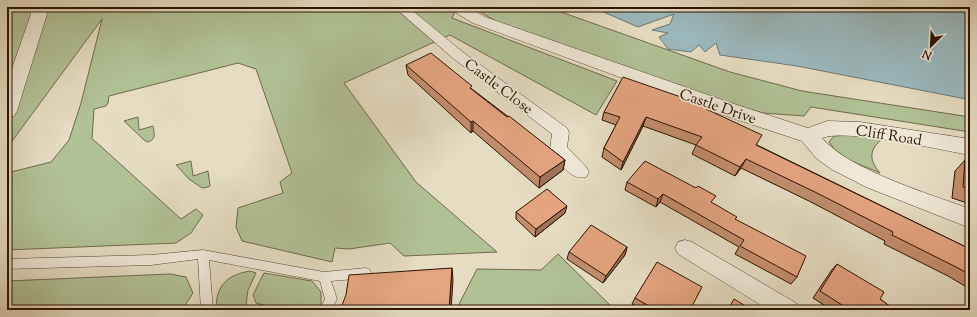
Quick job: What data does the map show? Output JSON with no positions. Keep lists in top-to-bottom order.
{
  "streets": {
    "street": ["Castle Close", "Castle Drive", "Cliff Road"]
  },
  "crossings": [
    ["Castle Drive", "Cliff Road"]
  ],
  "north": "bottom left"
}
